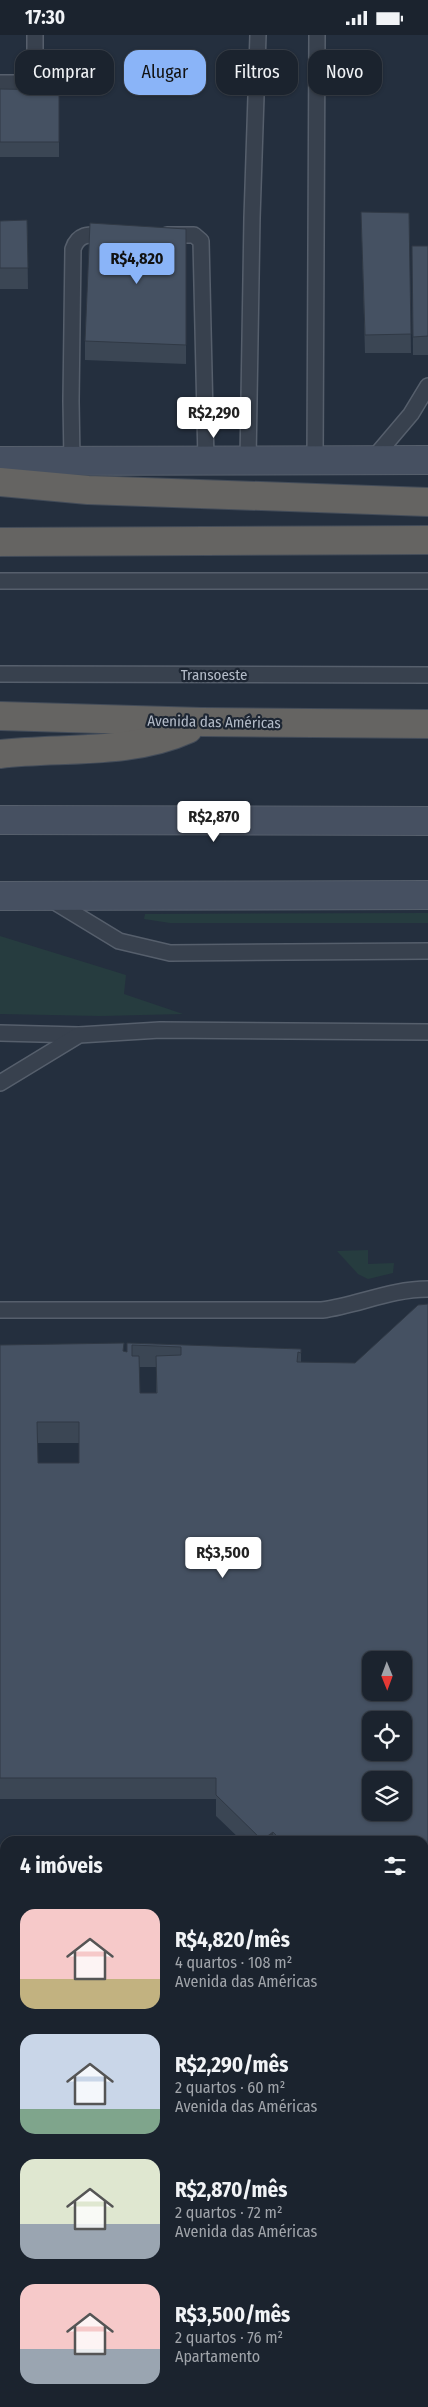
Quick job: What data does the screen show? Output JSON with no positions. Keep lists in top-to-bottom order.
{
  "streets": {
    "highway": ["Avenida das Américas"],
    "lane": ["Transoeste"]
  },
  "north": "bottom",
  "page": {
    "status": "17:30",
    "chip": [
      "Comprar",
      "Alugar",
      "Filtros",
      "Novo"
    ],
    "price": [
      "R$4,820",
      "R$2,290",
      "R$2,870",
      "R$3,500"
    ],
    "heading": "4 imóveis",
    "list": [
      {
        "name": "R$4,820/mês",
        "note": "4 quartos · 108 m² · Avenida das Américas"
      },
      {
        "name": "R$2,290/mês",
        "note": "2 quartos · 60 m² · Avenida das Américas"
      },
      {
        "name": "R$2,870/mês",
        "note": "2 quartos · 72 m² · Avenida das Américas"
      },
      {
        "name": "R$3,500/mês",
        "note": "2 quartos · 76 m² · Apartamento"
      }
    ]
  }
}
